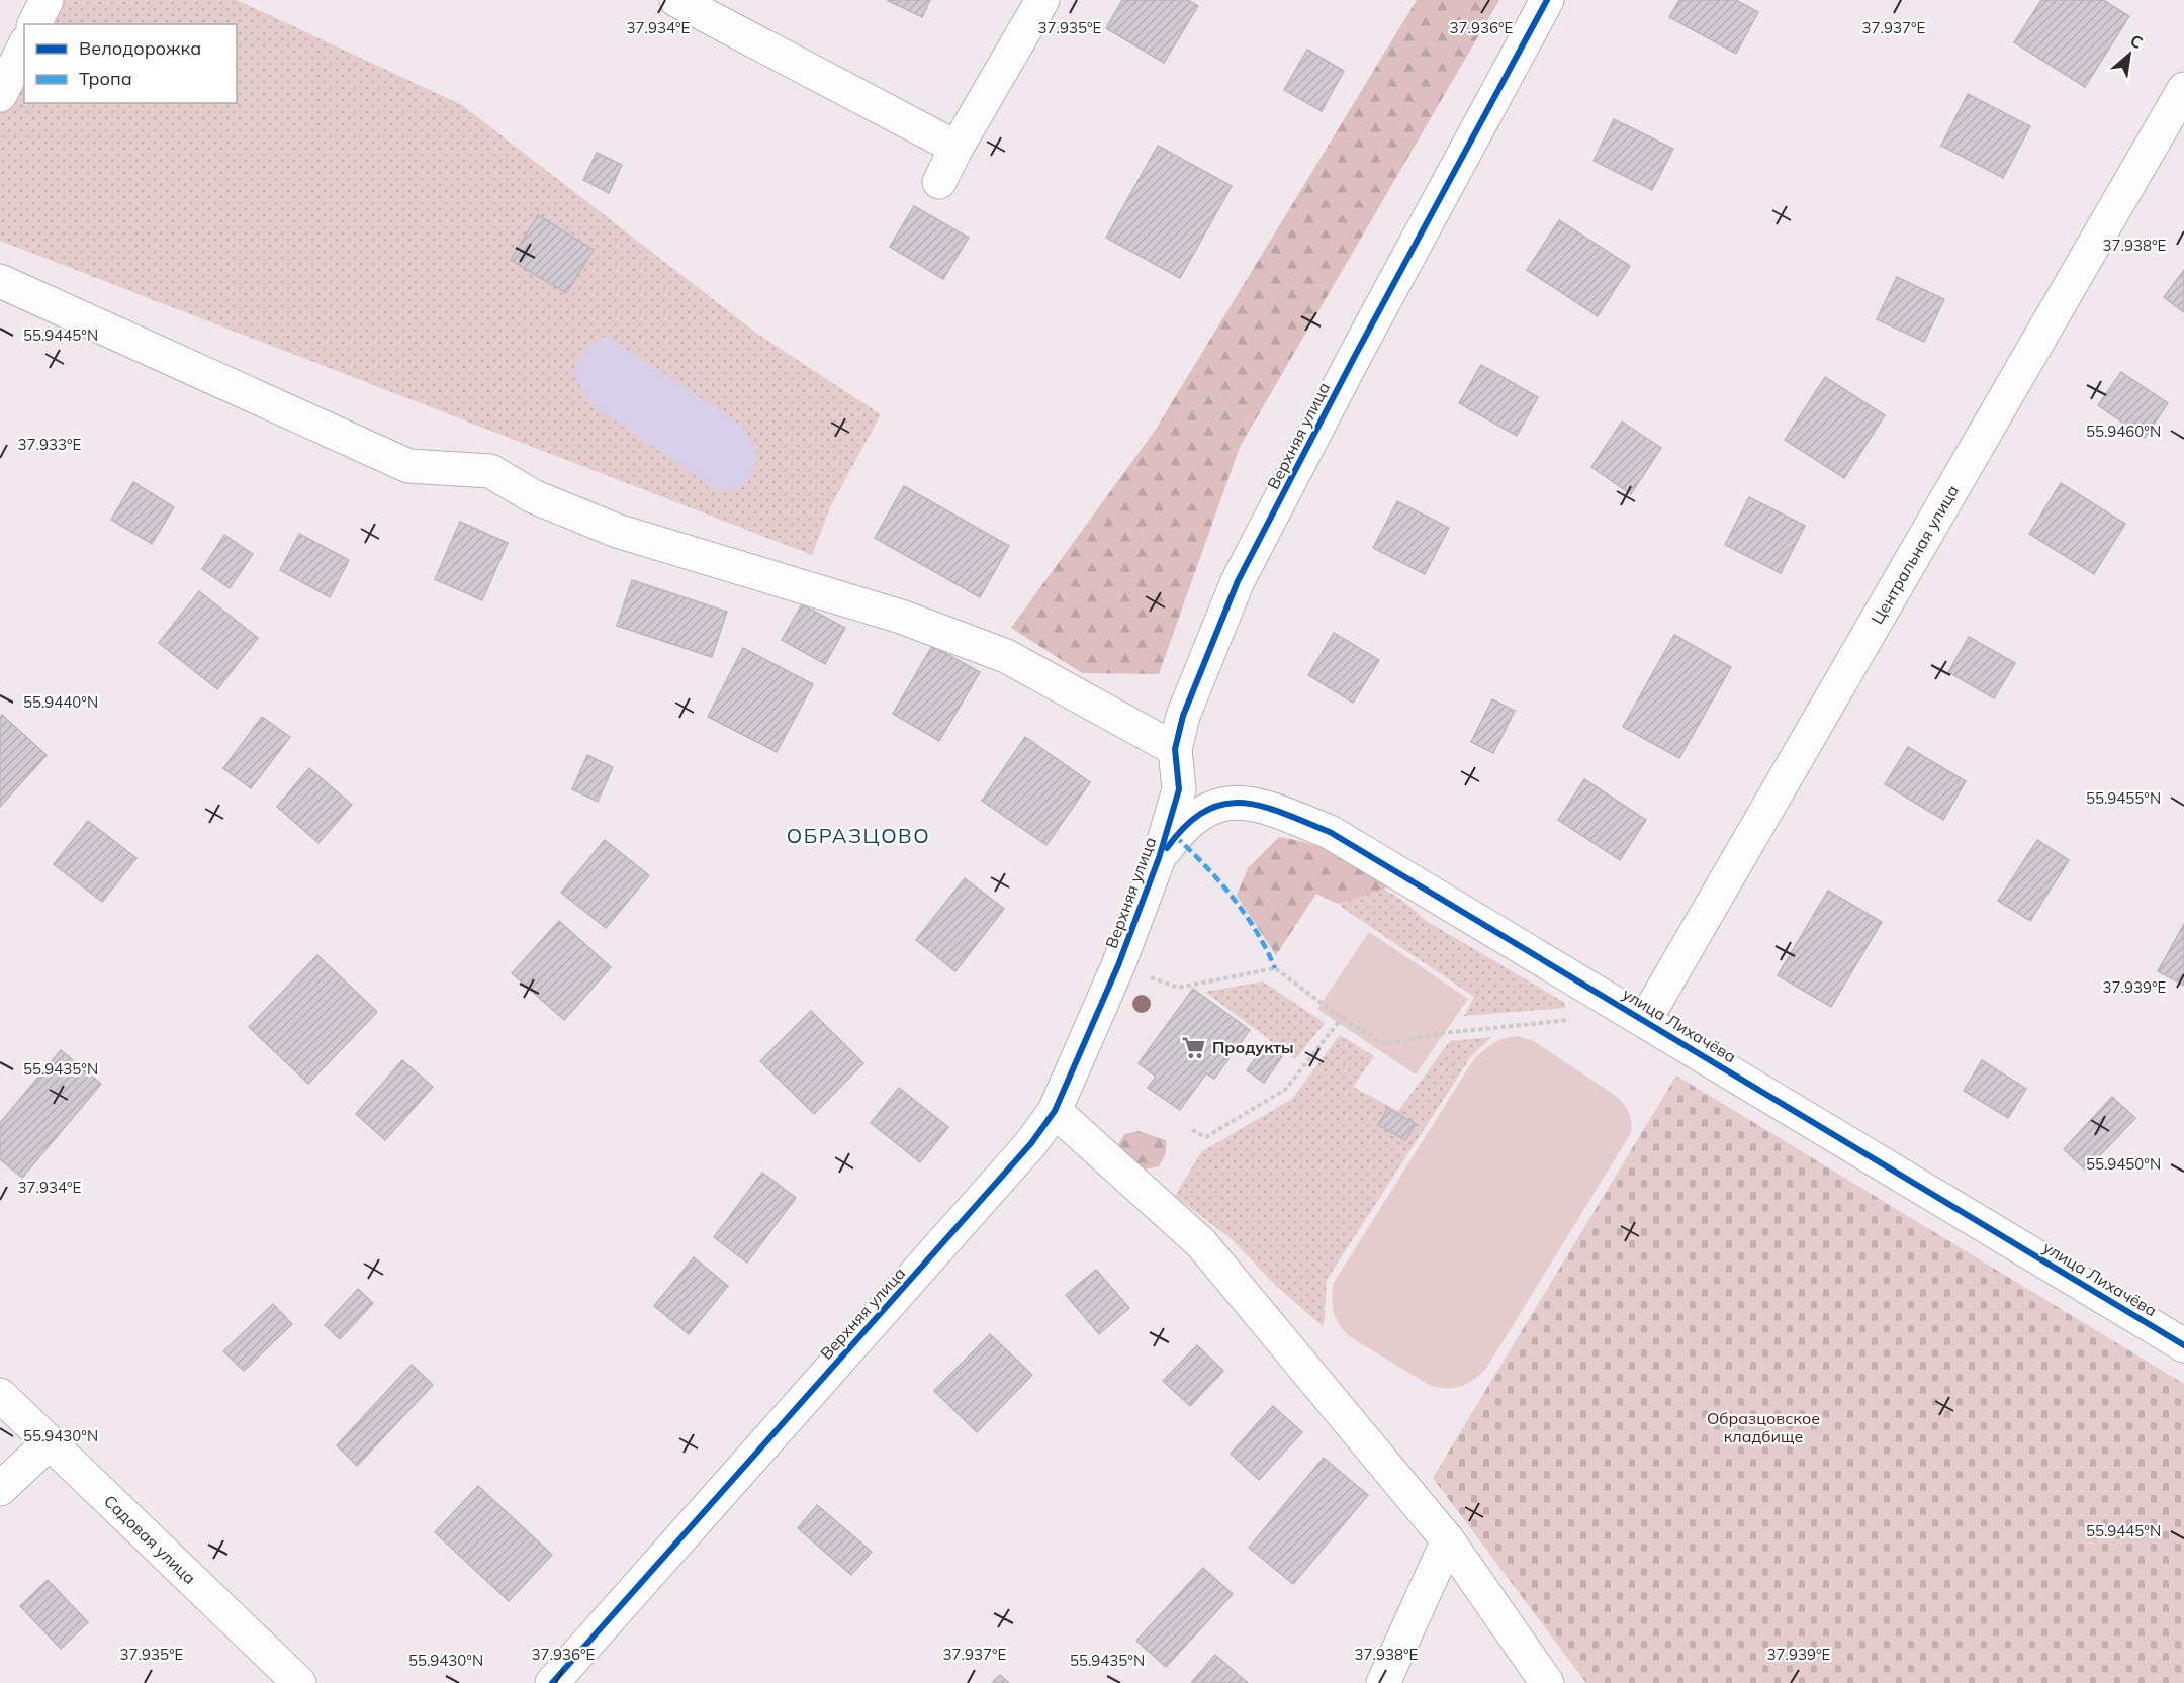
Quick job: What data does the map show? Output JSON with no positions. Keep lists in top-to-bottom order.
{
  "streets": {
    "street": [
      "Верхняя улица",
      "Центральная улица",
      "улица Лихачёва",
      "Садовая улица"
    ]
  },
  "crossings": [
    ["Верхняя улица", "улица Лихачёва"],
    ["Центральная улица", "улица Лихачёва"]
  ],
  "districts": ["ОБРАЗЦОВО"],
  "parks": ["Образцовское кладбище"],
  "places": {
    "supermarket": ["Продукты"]
  },
  "legend": ["Велодорожка", "Тропа"],
  "north": "top right",
  "coordinates": [
    "37.934°E",
    "37.935°E",
    "37.936°E",
    "37.937°E",
    "37.938°E",
    "55.9445°N",
    "55.9460°N",
    "37.933°E",
    "55.9440°N",
    "55.9455°N",
    "37.939°E",
    "55.9435°N",
    "55.9450°N",
    "55.9430°N"
  ]
}
